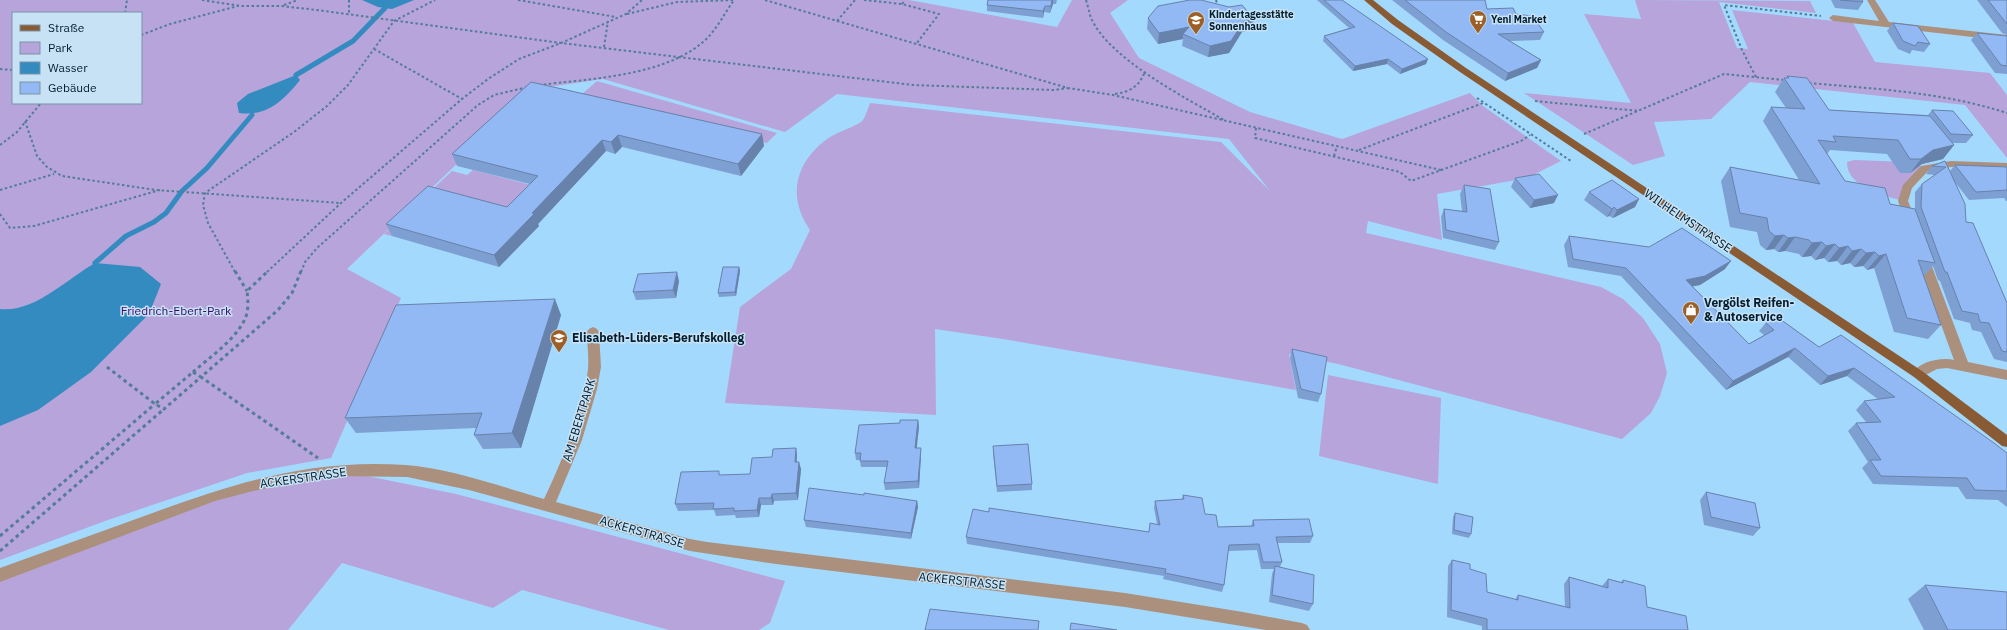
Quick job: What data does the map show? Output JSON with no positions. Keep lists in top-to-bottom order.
{
  "streets": {
    "main road": ["WILHELMSTRASSE"],
    "street": ["AM EBERTPARK", "ACKERSTRASSE"]
  },
  "crossings": [
    ["AM EBERTPARK", "ACKERSTRASSE"]
  ],
  "parks": ["Friedrich-Ebert-Park"],
  "places": {
    "supermarket": ["Yeni Market"],
    "school or university": ["Kindertagesstätte Sonnenhaus", "Elisabeth-Lüders-Berufskolleg"],
    "shop": ["Vergölst Reifen- & Autoservice"]
  },
  "legend": [
    "Straße",
    "Park",
    "Wasser",
    "Gebäude"
  ]
}
